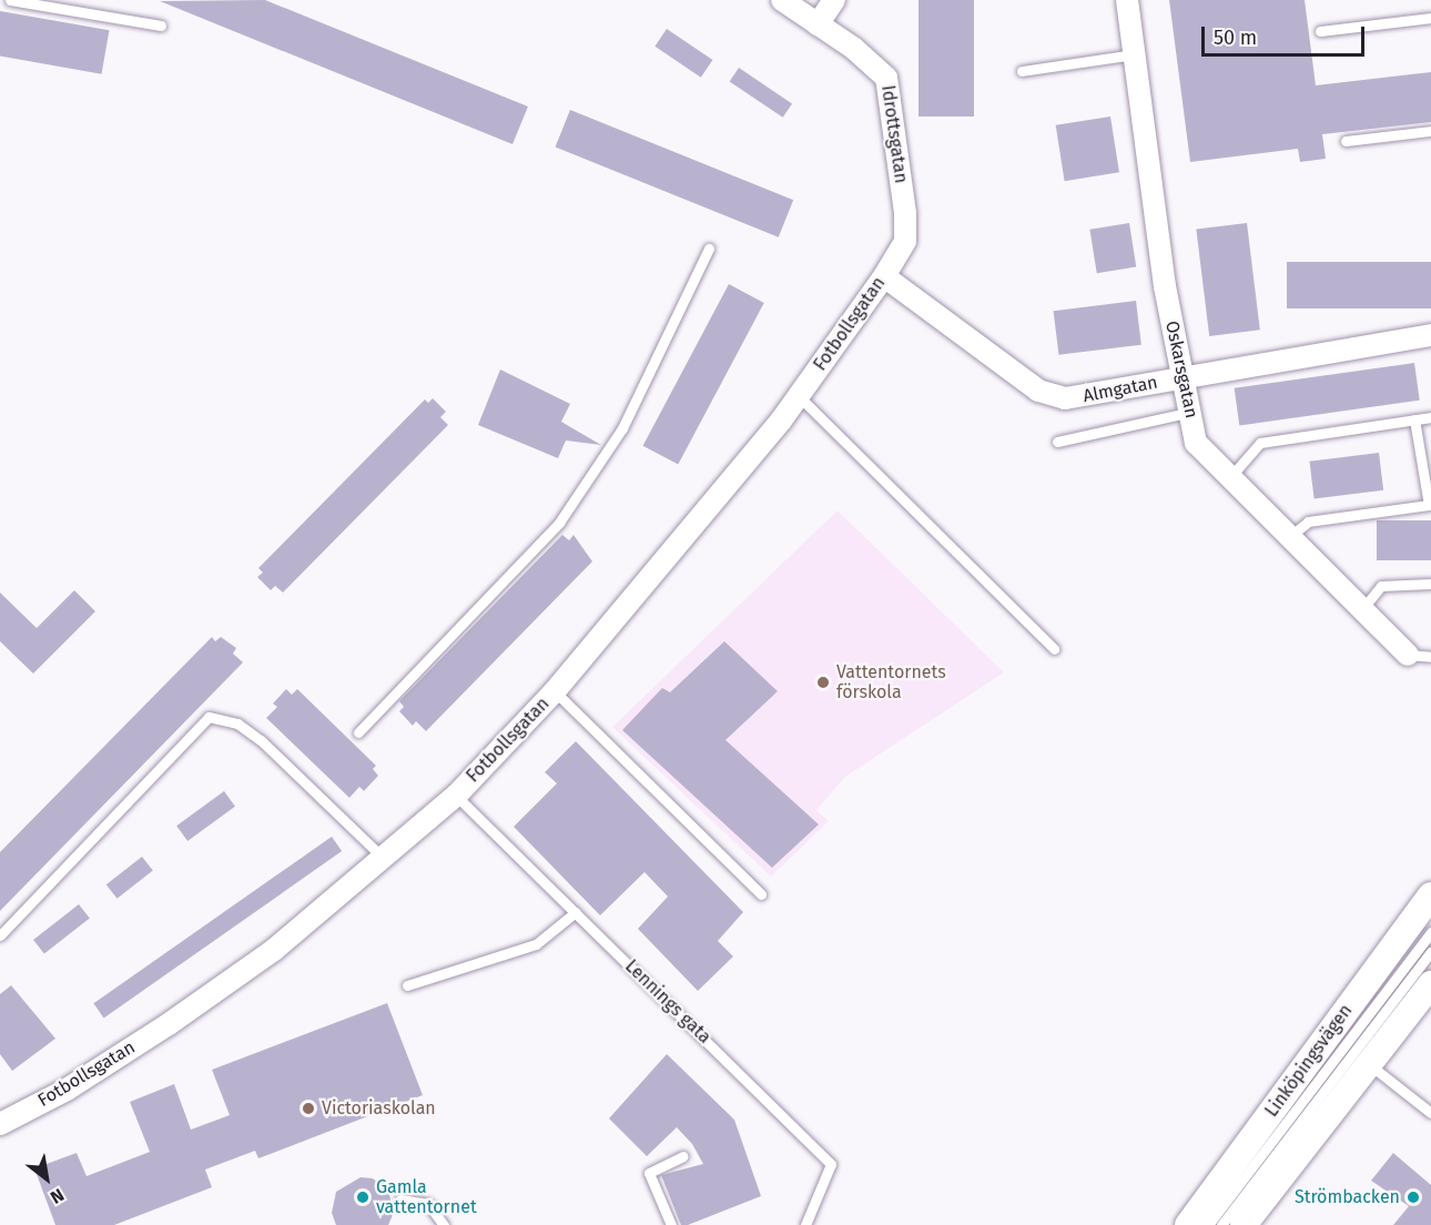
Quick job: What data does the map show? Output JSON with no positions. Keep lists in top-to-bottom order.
{
  "streets": {
    "street": [
      "Idrottsgatan",
      "Fotbollsgatan",
      "Oskarsgatan",
      "Almgatan",
      "Linköpingsvägen"
    ],
    "lane": ["Lennings gata"]
  },
  "crossings": [
    ["Idrottsgatan", "Fotbollsgatan"],
    ["Fotbollsgatan", "Almgatan"],
    ["Fotbollsgatan", "Lennings gata"],
    ["Oskarsgatan", "Almgatan"]
  ],
  "places": [
    "Vattentornets förskola",
    "Victoriaskolan",
    "Gamla vattentornet",
    "Strömbacken"
  ],
  "scale_bar": "50 m",
  "north": "bottom right"
}
